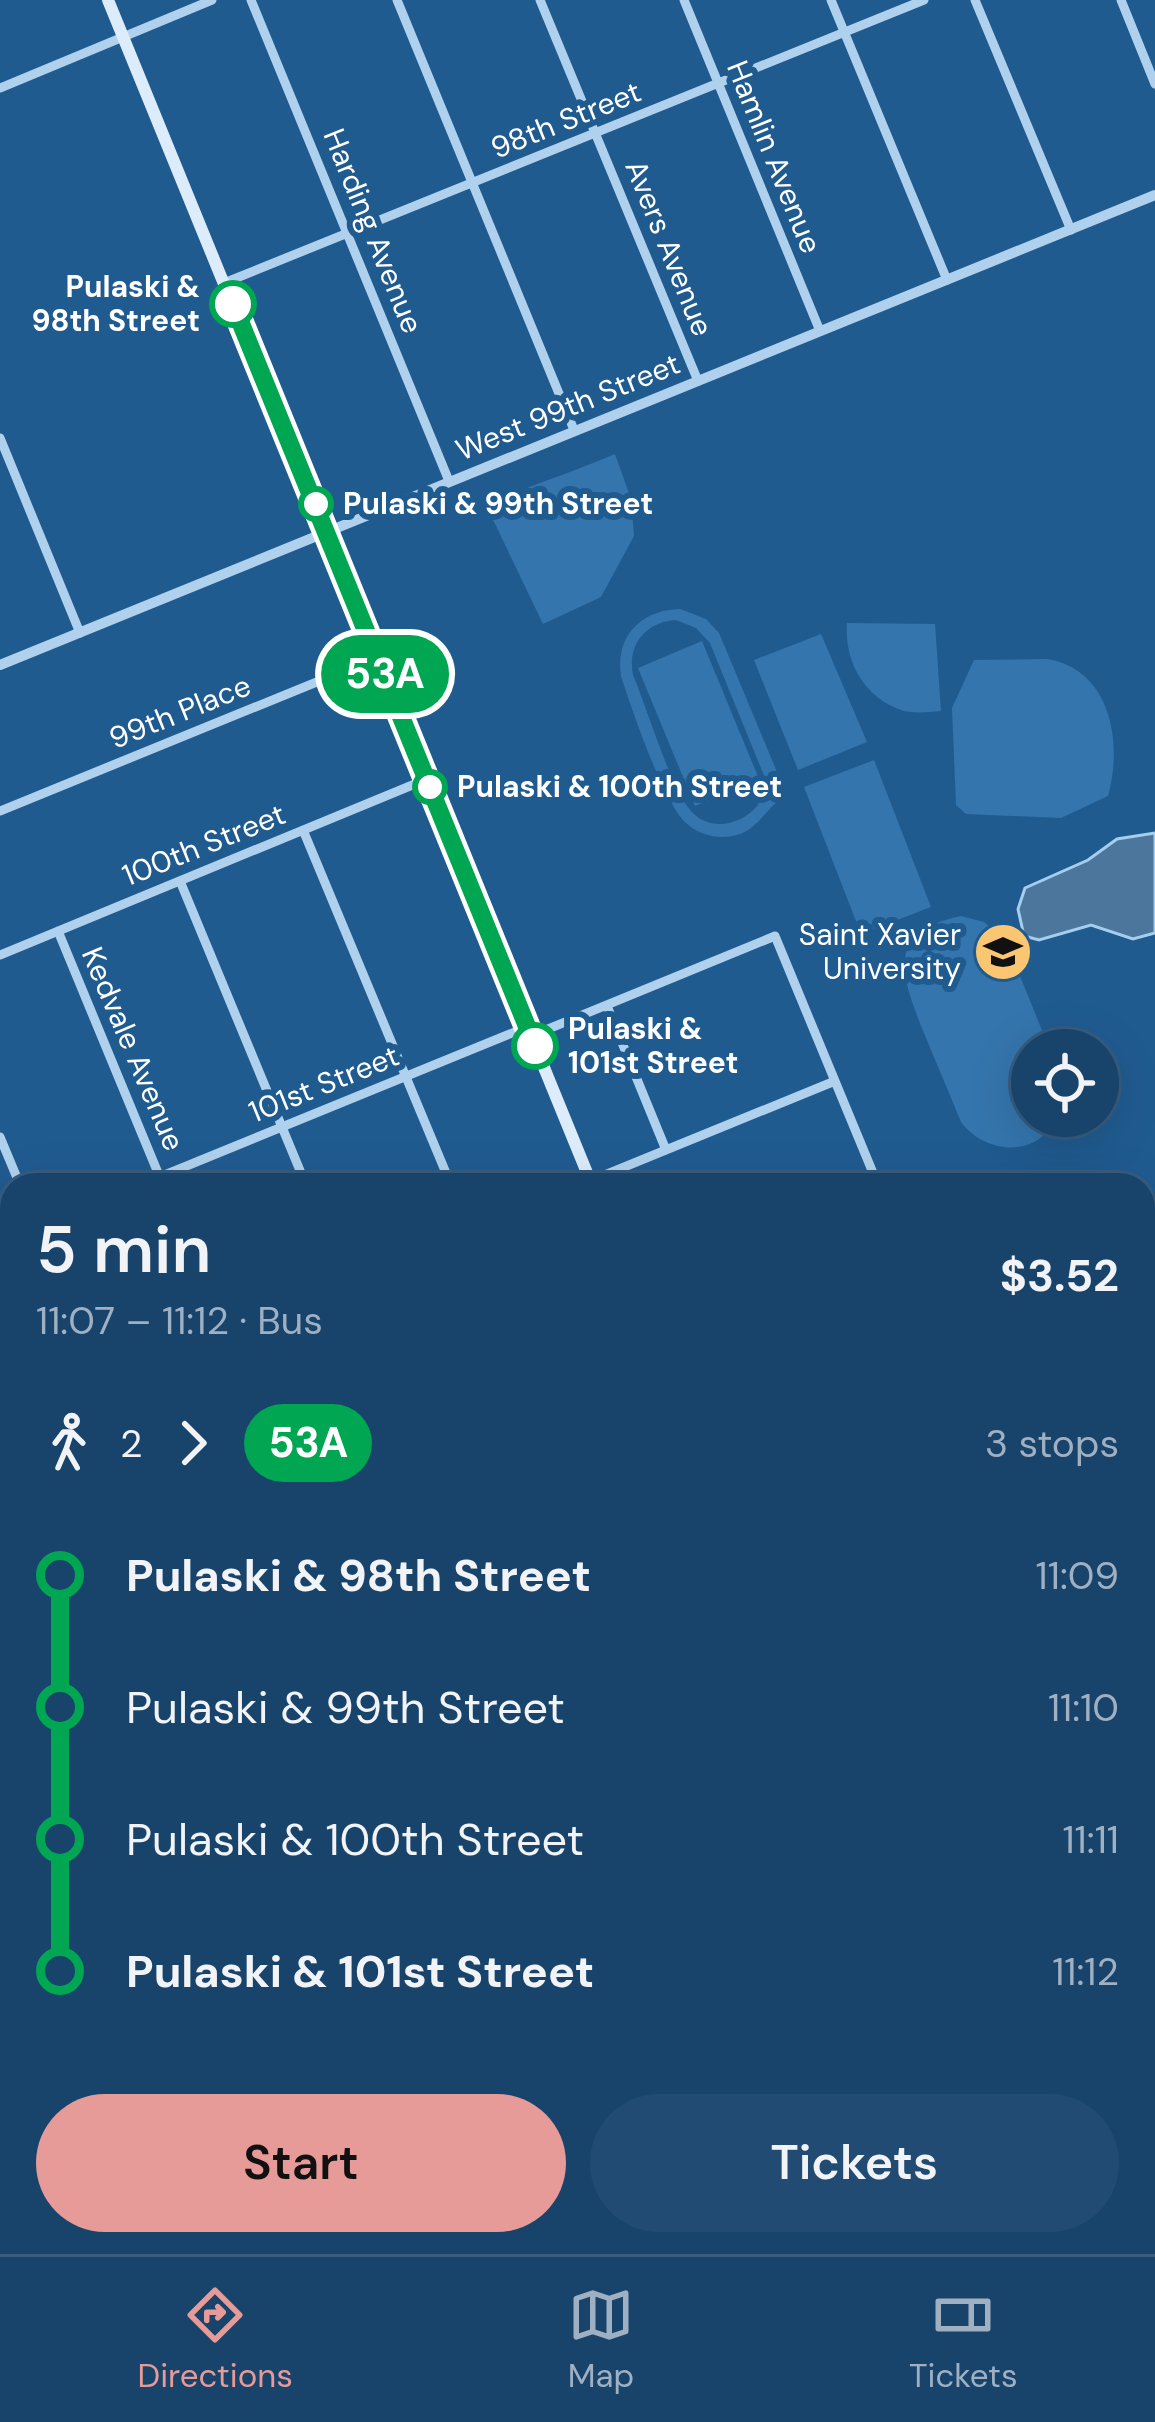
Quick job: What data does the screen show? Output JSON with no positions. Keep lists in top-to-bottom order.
{
  "streets": {
    "street": [
      "98th Street",
      "Hamlin Avenue",
      "Harding Avenue",
      "Avers Avenue",
      "West 99th Street",
      "99th Place",
      "100th Street",
      "Kedvale Avenue",
      "101st Street"
    ]
  },
  "crossings": [
    ["98th Street", "Hamlin Avenue"],
    ["98th Street", "Harding Avenue"],
    ["98th Street", "Avers Avenue"],
    ["Hamlin Avenue", "West 99th Street"],
    ["Harding Avenue", "West 99th Street"],
    ["Avers Avenue", "West 99th Street"],
    ["100th Street", "Kedvale Avenue"]
  ],
  "places": {
    "other": [
      "Pulaski & 98th Street",
      "Pulaski & 99th Street",
      "Pulaski & 100th Street",
      "Pulaski & 101st Street"
    ],
    "school or university": ["Saint Xavier University"]
  },
  "lines": ["bus line 53A"],
  "page": {
    "on_map": "53A",
    "heading": ["5 min", "11:07 – 11:12 · Bus", "$3.52"],
    "legs": ["2", "53A", "3 stops"],
    "list": [
      {
        "name": "Pulaski & 98th Street",
        "value": "11:09"
      },
      {
        "name": "Pulaski & 99th Street",
        "value": "11:10"
      },
      {
        "name": "Pulaski & 100th Street",
        "value": "11:11"
      },
      {
        "name": "Pulaski & 101st Street",
        "value": "11:12"
      }
    ],
    "buttons": ["Start", "Tickets"],
    "tabs": ["Directions", "Map", "Tickets"]
  }
}
